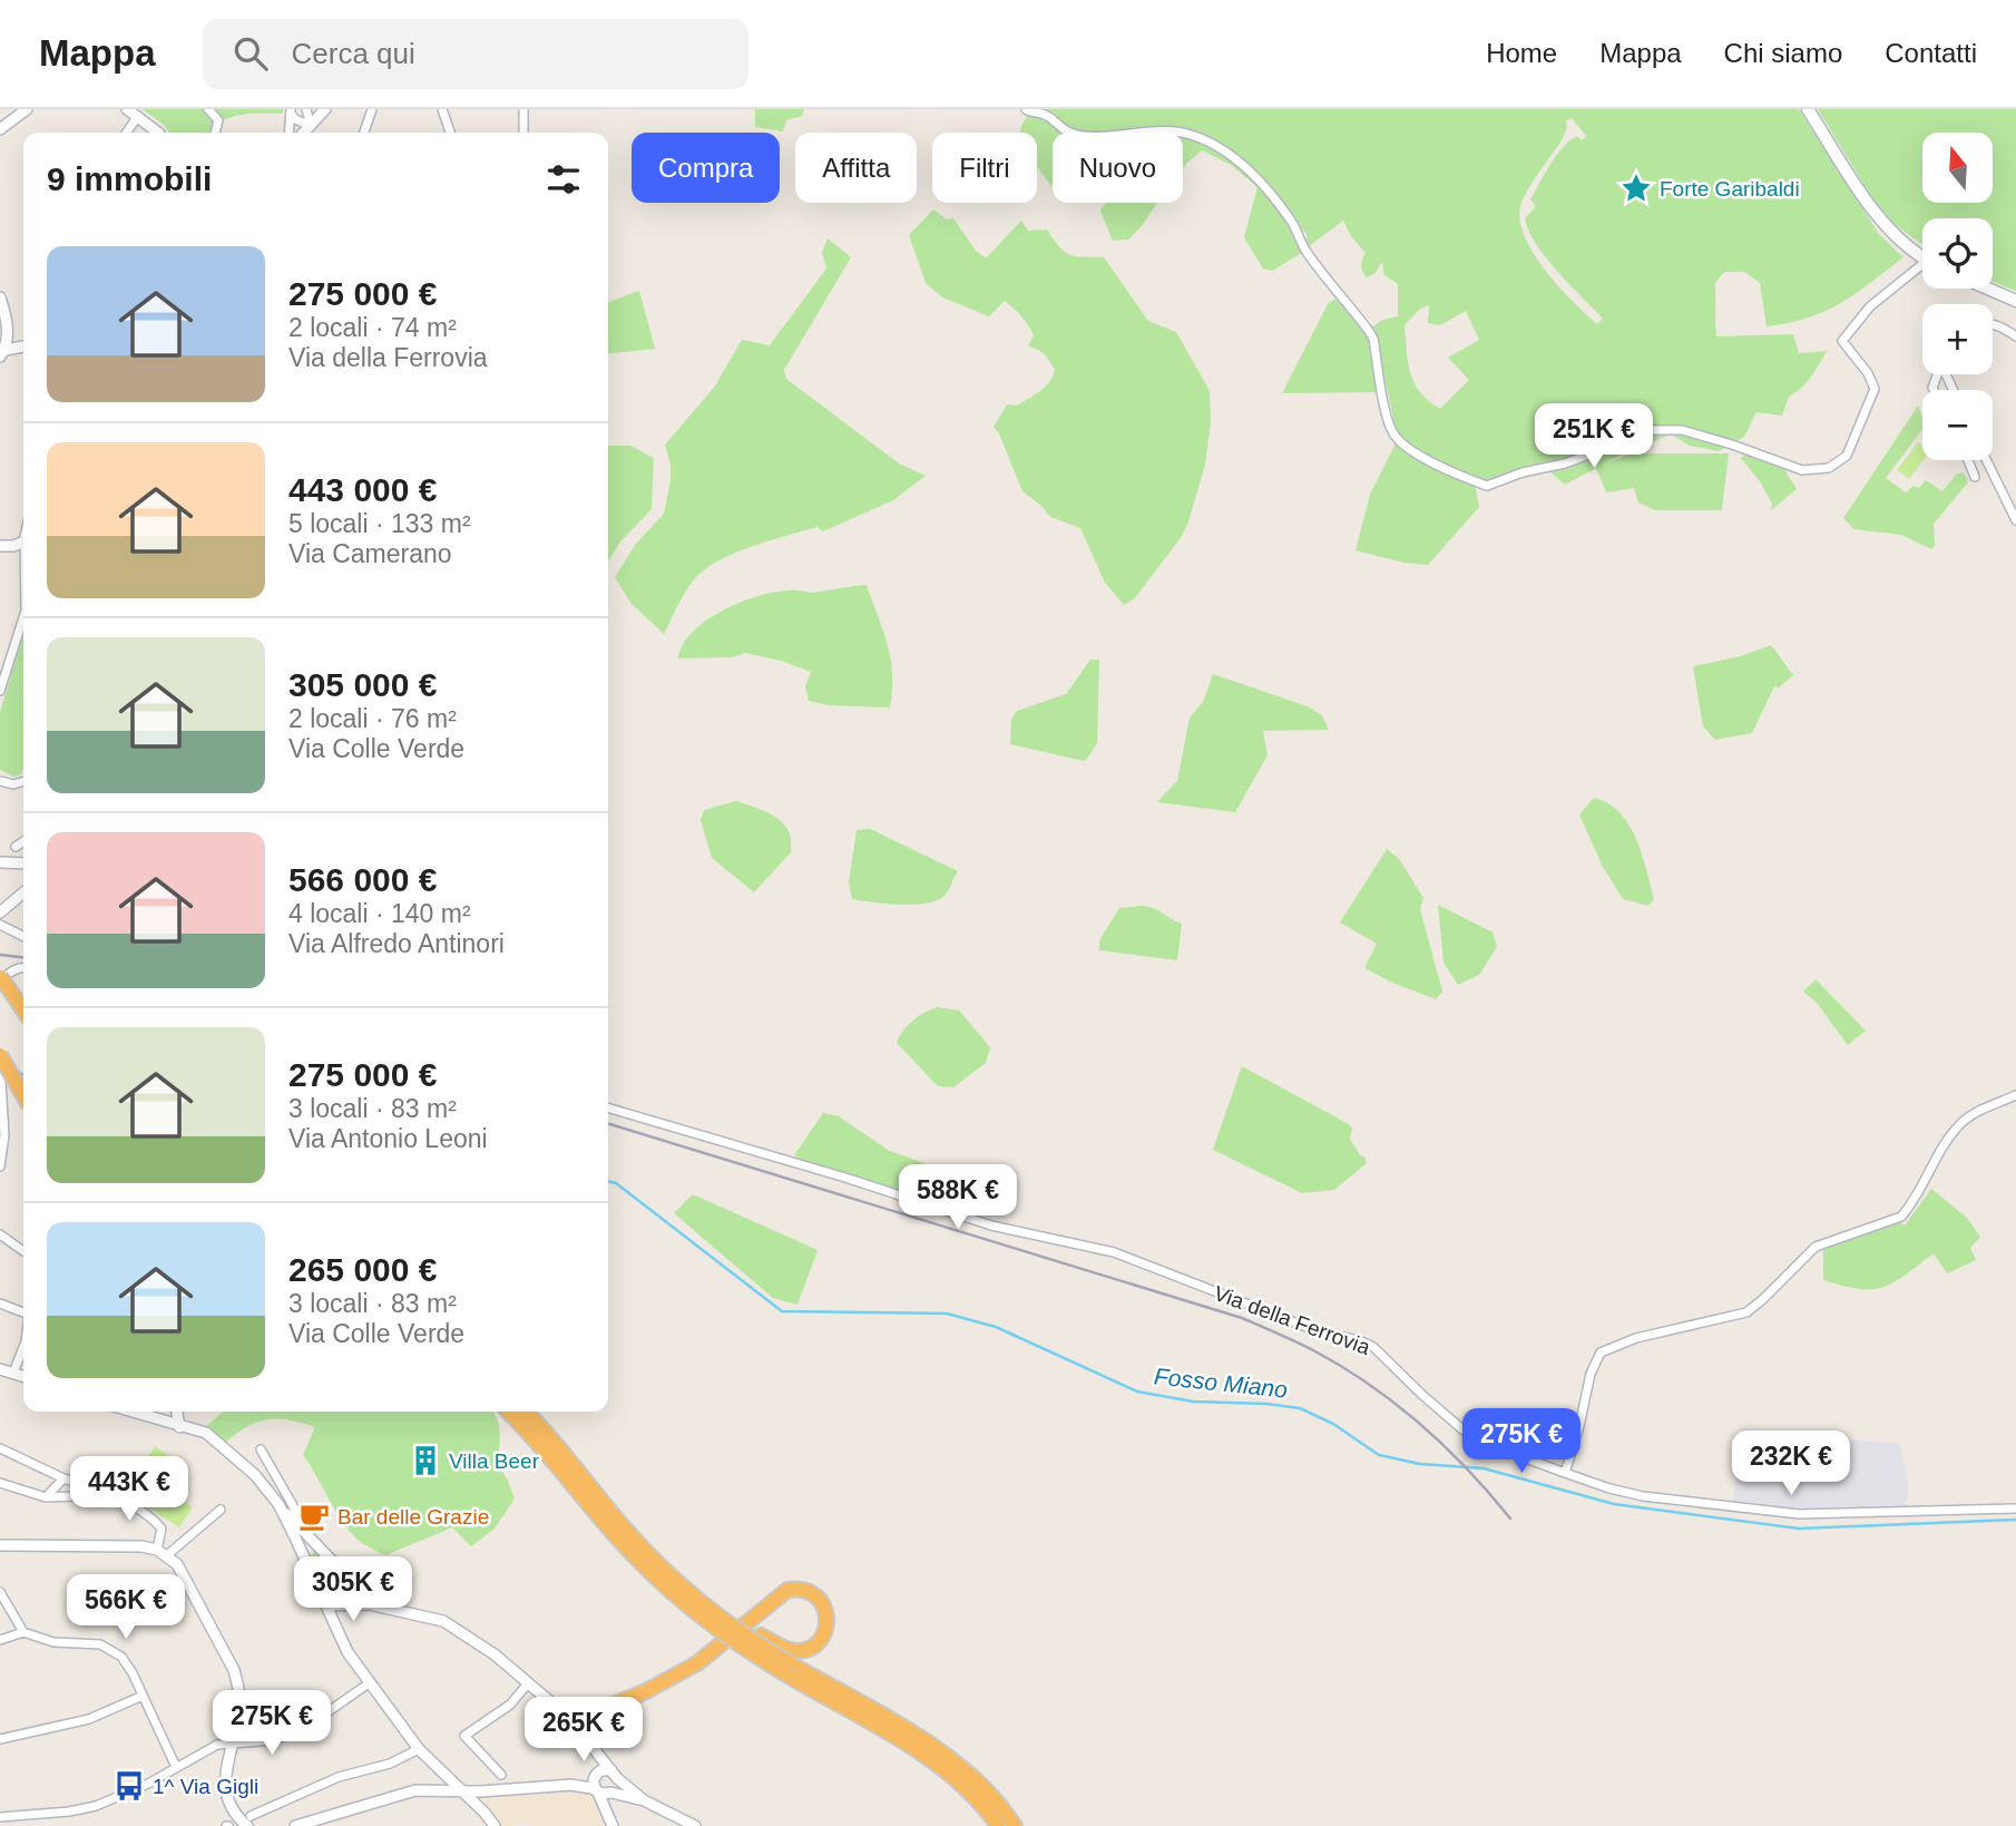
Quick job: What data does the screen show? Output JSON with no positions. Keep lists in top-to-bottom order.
{
  "streets": {
    "street": ["Via della Ferrovia"]
  },
  "water": ["Fosso Miano"],
  "places": {
    "place": ["Forte Garibaldi"],
    "building": ["Villa Beer"],
    "cafe": ["Bar delle Grazie"],
    "bus stop": ["1^ Via Gigli"]
  },
  "north": "top",
  "page": {
    "header": "Mappa",
    "search": "Cerca qui",
    "nav": [
      "Home",
      "Mappa",
      "Chi siamo",
      "Contatti"
    ],
    "map_buttons": ["+", "−"],
    "chip": [
      "Compra",
      "Affitta",
      "Filtri",
      "Nuovo"
    ],
    "heading": "9 immobili",
    "list": [
      {
        "name": "275 000 €",
        "note": "2 locali · 74 m² · Via della Ferrovia"
      },
      {
        "name": "443 000 €",
        "note": "5 locali · 133 m² · Via Camerano"
      },
      {
        "name": "305 000 €",
        "note": "2 locali · 76 m² · Via Colle Verde"
      },
      {
        "name": "566 000 €",
        "note": "4 locali · 140 m² · Via Alfredo Antinori"
      },
      {
        "name": "275 000 €",
        "note": "3 locali · 83 m² · Via Antonio Leoni"
      },
      {
        "name": "265 000 €",
        "note": "3 locali · 83 m² · Via Colle Verde"
      }
    ],
    "price": [
      "251K €",
      "588K €",
      "275K €",
      "232K €",
      "443K €",
      "305K €",
      "566K €",
      "275K €",
      "265K €"
    ]
  }
}
